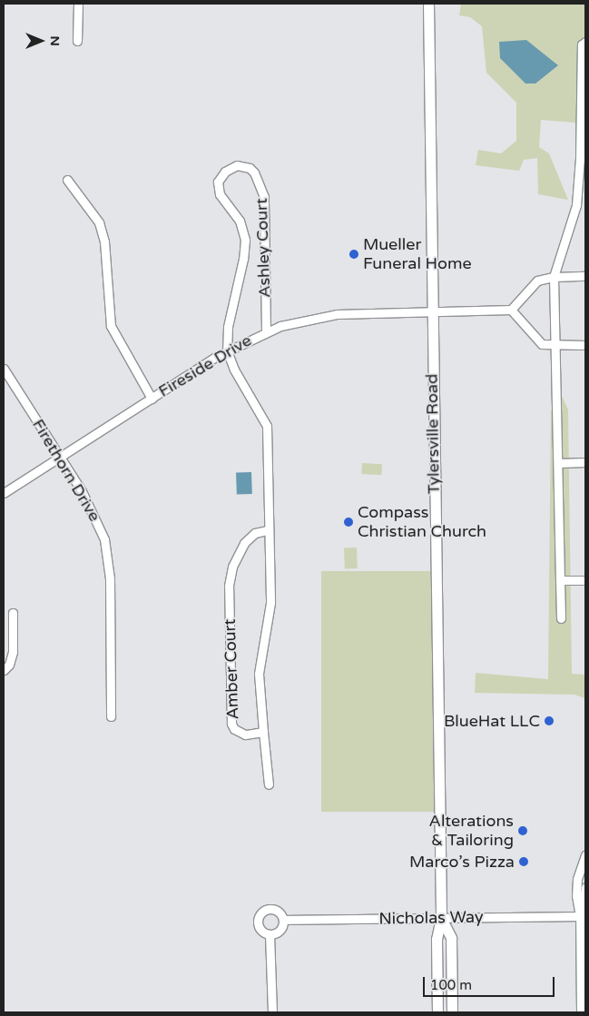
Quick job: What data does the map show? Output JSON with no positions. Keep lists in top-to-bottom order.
{
  "streets": {
    "main road": ["Tylersville Road"],
    "street": [
      "Ashley Court",
      "Fireside Drive",
      "Firethorn Drive",
      "Amber Court",
      "Nicholas Way"
    ]
  },
  "crossings": [
    ["Ashley Court", "Fireside Drive"],
    ["Ashley Court", "Amber Court"],
    ["Fireside Drive", "Tylersville Road"],
    ["Fireside Drive", "Firethorn Drive"],
    ["Fireside Drive", "Amber Court"],
    ["Tylersville Road", "Nicholas Way"]
  ],
  "places": [
    "Mueller Funeral Home",
    "Compass Christian Church",
    "BlueHat LLC",
    "Alterations & Tailoring",
    "Marco’s Pizza"
  ],
  "scale_bar": "100 m",
  "north": "right"
}
